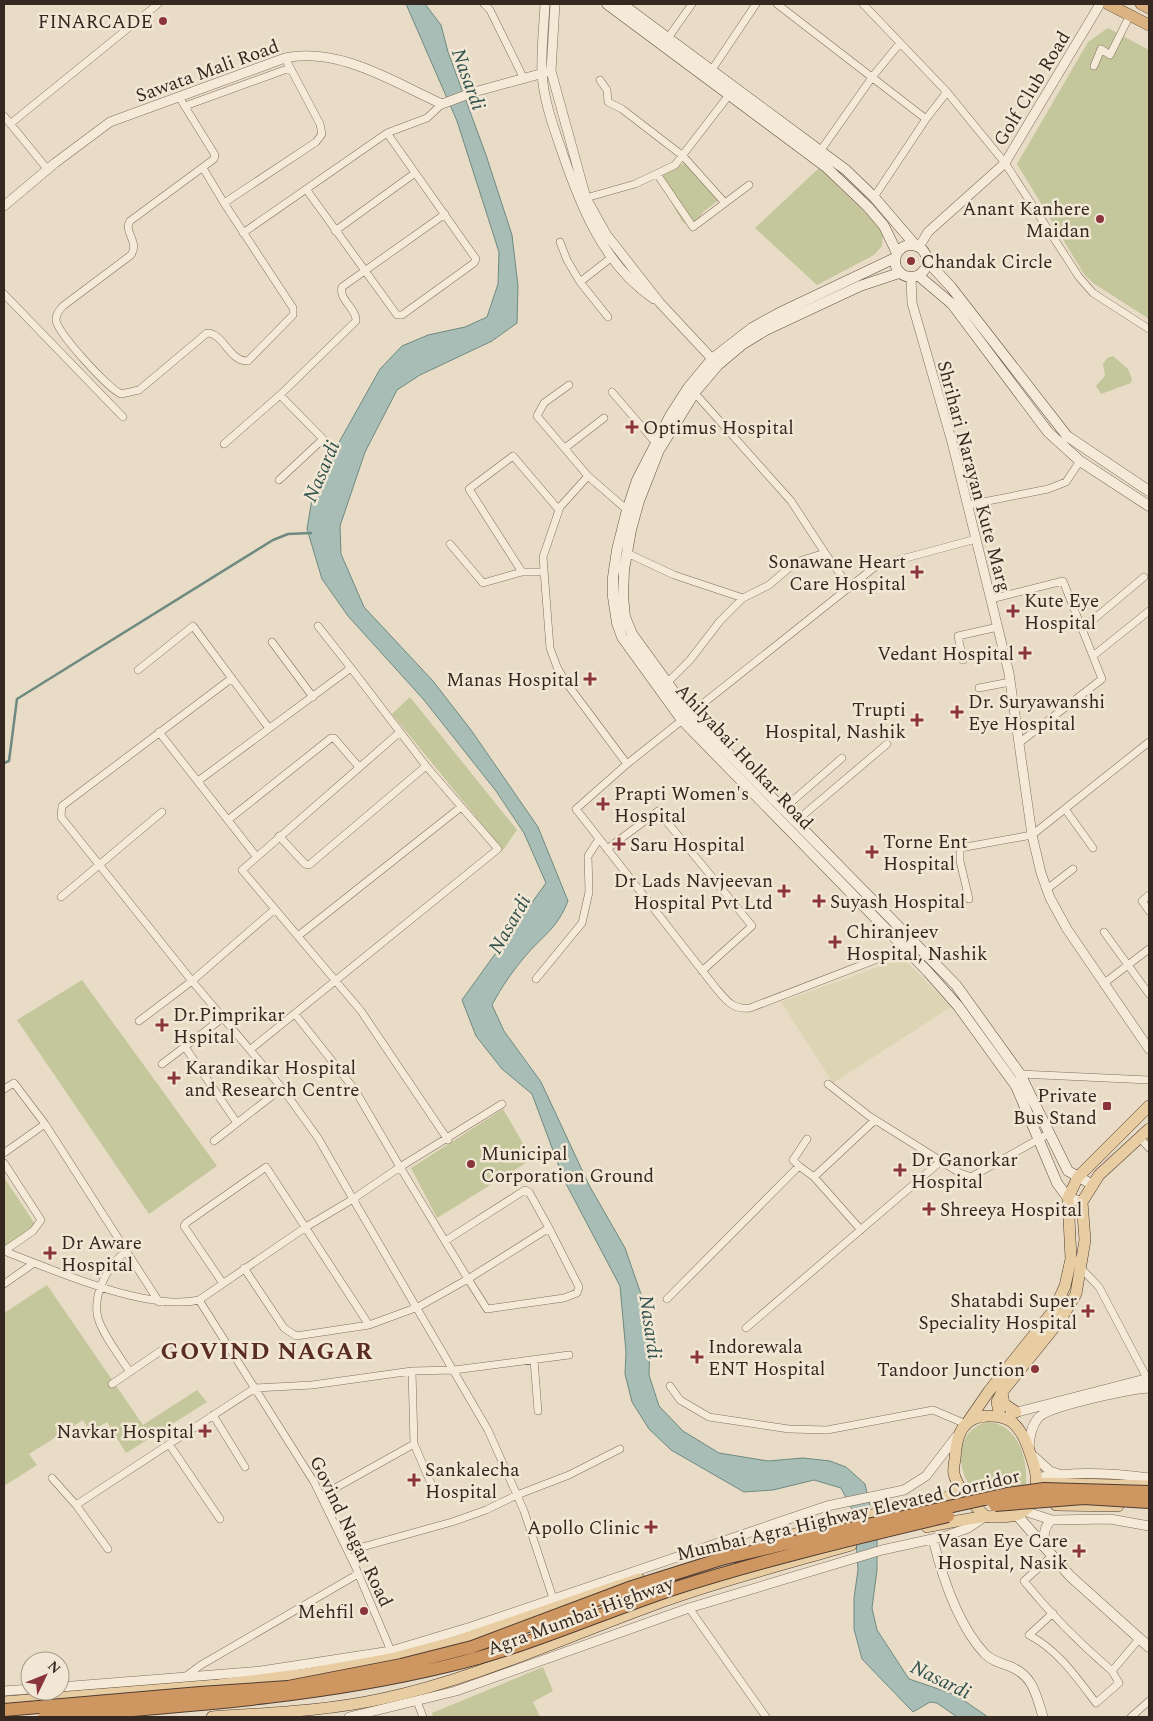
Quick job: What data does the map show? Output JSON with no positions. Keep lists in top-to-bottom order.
{
  "streets": {
    "highway": ["Mumbai Agra Highway Elevated Corridor"],
    "main road": ["Ahilyabai Holkar Road", "Agra Mumbai Highway"],
    "street": [
      "Sawata Mali Road",
      "Golf Club Road",
      "Shrihari Narayan Kute Marg",
      "Govind Nagar Road"
    ]
  },
  "crossings": [
    ["Shrihari Narayan Kute Marg", "Ahilyabai Holkar Road"]
  ],
  "districts": ["GOVIND NAGAR"],
  "water": ["Nasardi"],
  "places": {
    "other": [
      "FINARCADE",
      "Anant Kanhere Maidan",
      "Chandak Circle",
      "Municipal Corporation Ground",
      "Tandoor Junction",
      "Mehfil"
    ],
    "health": [
      "Optimus Hospital",
      "Sonawane Heart Care Hospital",
      "Kute Eye Hospital",
      "Vedant Hospital",
      "Manas Hospital",
      "Dr. Suryawanshi Eye Hospital",
      "Trupti Hospital, Nashik",
      "Prapti Women's Hospital",
      "Saru Hospital",
      "Torne Ent Hospital",
      "Dr Lads Navjeevan Hospital Pvt Ltd",
      "Suyash Hospital",
      "Chiranjeev Hospital, Nashik",
      "Dr.Pimprikar Hspital",
      "Karandikar Hospital and Research Centre",
      "Dr Ganorkar Hospital",
      "Shreeya Hospital",
      "Dr Aware Hospital",
      "Shatabdi Super Speciality Hospital",
      "Indorewala ENT Hospital",
      "Navkar Hospital",
      "Sankalecha Hospital",
      "Apollo Clinic",
      "Vasan Eye Care Hospital, Nasik"
    ],
    "transit": ["Private Bus Stand"]
  },
  "north": "top right"
}
